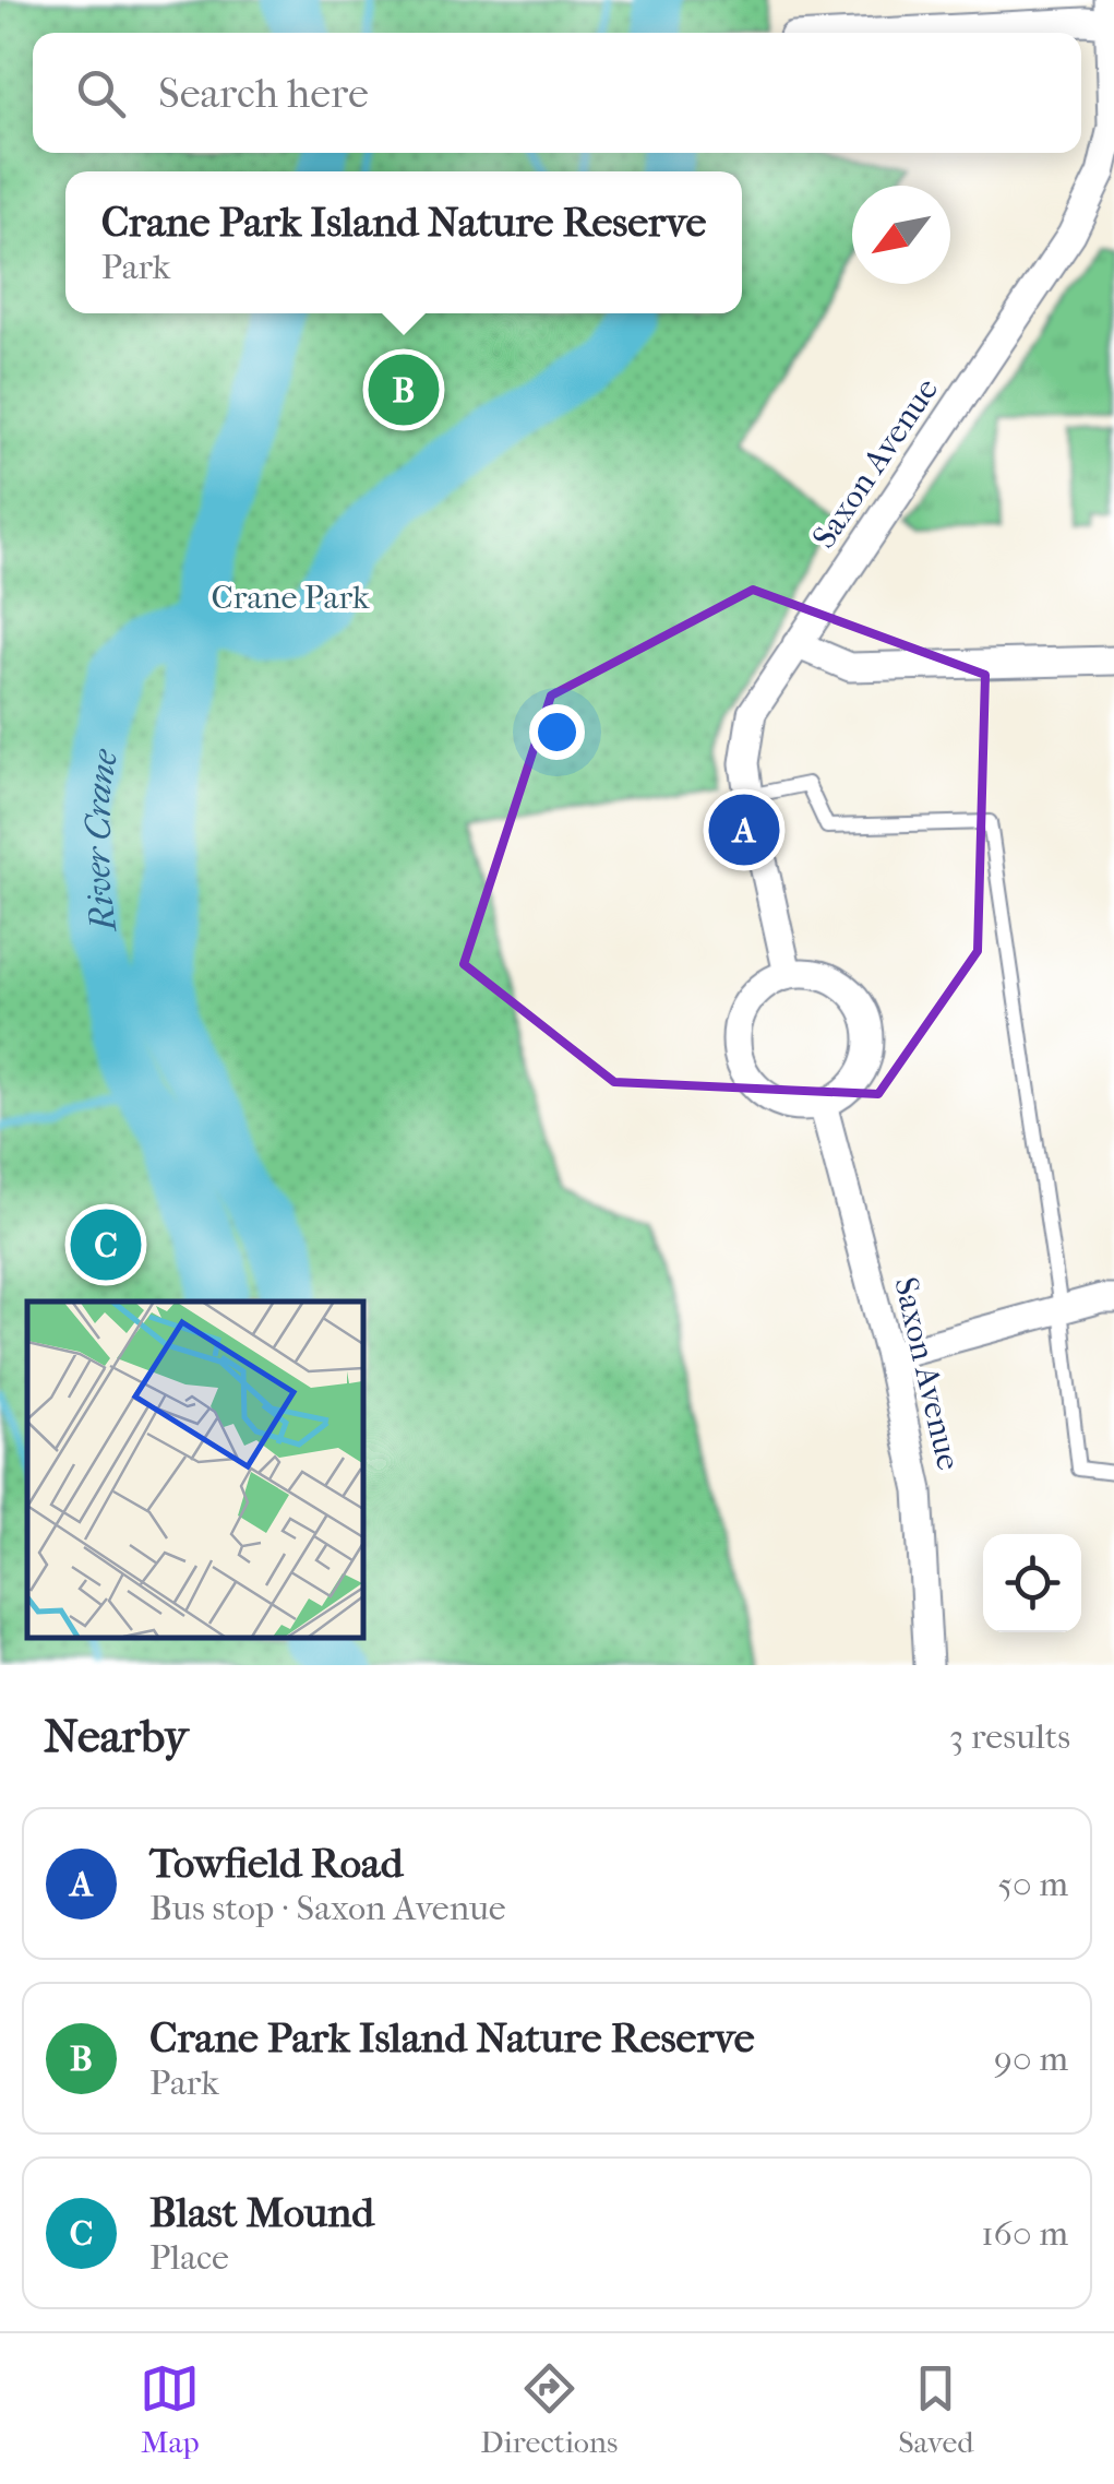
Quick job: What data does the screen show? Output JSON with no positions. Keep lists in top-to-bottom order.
{
  "streets": {
    "street": ["Saxon Avenue"]
  },
  "water": ["River Crane"],
  "parks": ["Crane Park"],
  "north": "bottom left",
  "page": {
    "search": "Search here",
    "popup": ["Crane Park Island Nature Reserve", "Park"],
    "pins": ["B", "A", "C"],
    "heading": ["Nearby", "3 results"],
    "list": [
      {
        "mark": "A",
        "name": "Towfield Road",
        "note": "Bus stop · Saxon Avenue",
        "value": "50 m"
      },
      {
        "mark": "B",
        "name": "Crane Park Island Nature Reserve",
        "note": "Park",
        "value": "90 m"
      },
      {
        "mark": "C",
        "name": "Blast Mound",
        "note": "Place",
        "value": "160 m"
      }
    ],
    "nav": ["Map", "Directions", "Saved"]
  }
}
